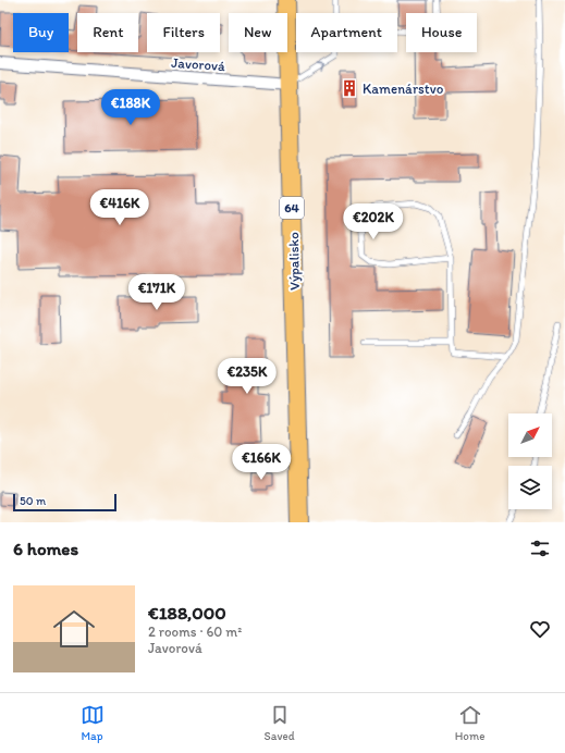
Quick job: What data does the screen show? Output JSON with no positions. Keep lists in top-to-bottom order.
{
  "streets": {
    "main road": ["64", "Výpalisko"],
    "street": ["Javorová"]
  },
  "crossings": [
    ["Javorová", "Výpalisko"]
  ],
  "places": {
    "building": ["Kamenárstvo"]
  },
  "scale_bar": "50 m",
  "north": "top right",
  "page": {
    "chip": [
      "Buy",
      "Rent",
      "Filters",
      "New",
      "Apartment",
      "House"
    ],
    "price": [
      "€188K",
      "€416K",
      "€202K",
      "€171K",
      "€235K",
      "€166K"
    ],
    "scale": "50 m",
    "heading": "6 homes",
    "list": [
      {
        "name": "€188,000",
        "note": "2 rooms · 60 m² · Javorová"
      }
    ],
    "tabs": ["Map", "Saved", "Home"]
  }
}
